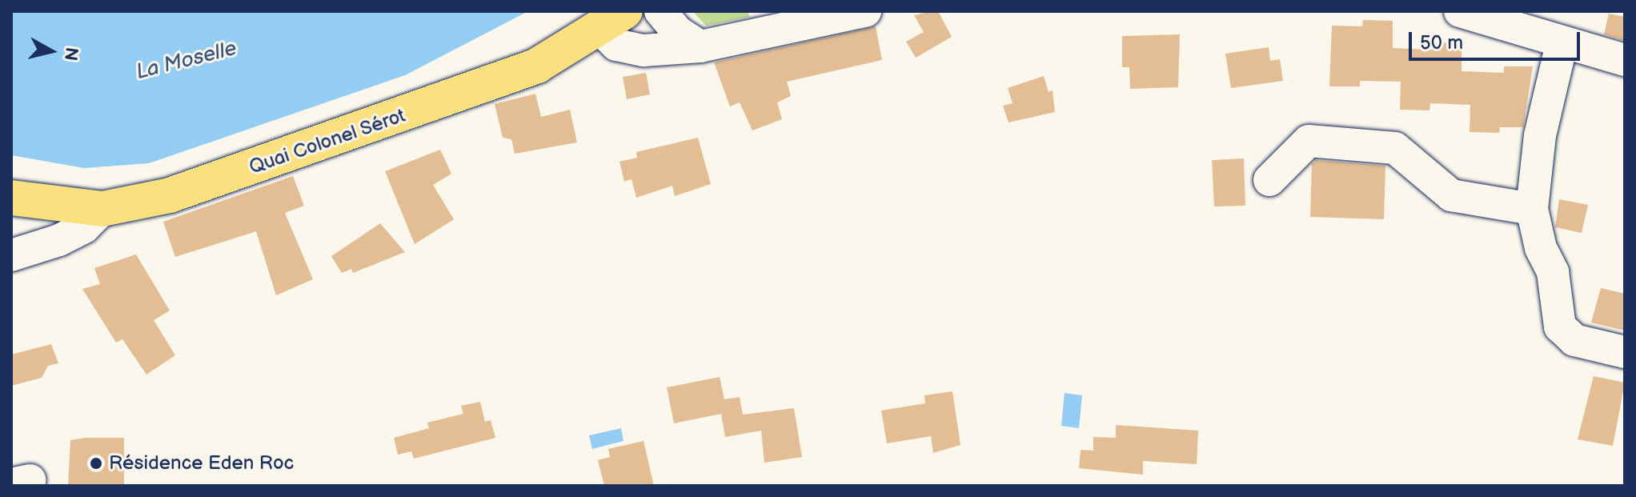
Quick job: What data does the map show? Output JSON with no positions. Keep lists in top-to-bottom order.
{
  "streets": {
    "main road": ["Quai Colonel Sérot"]
  },
  "water": ["La Moselle"],
  "places": ["Résidence Eden Roc"],
  "scale_bar": "50 m",
  "north": "right"
}
